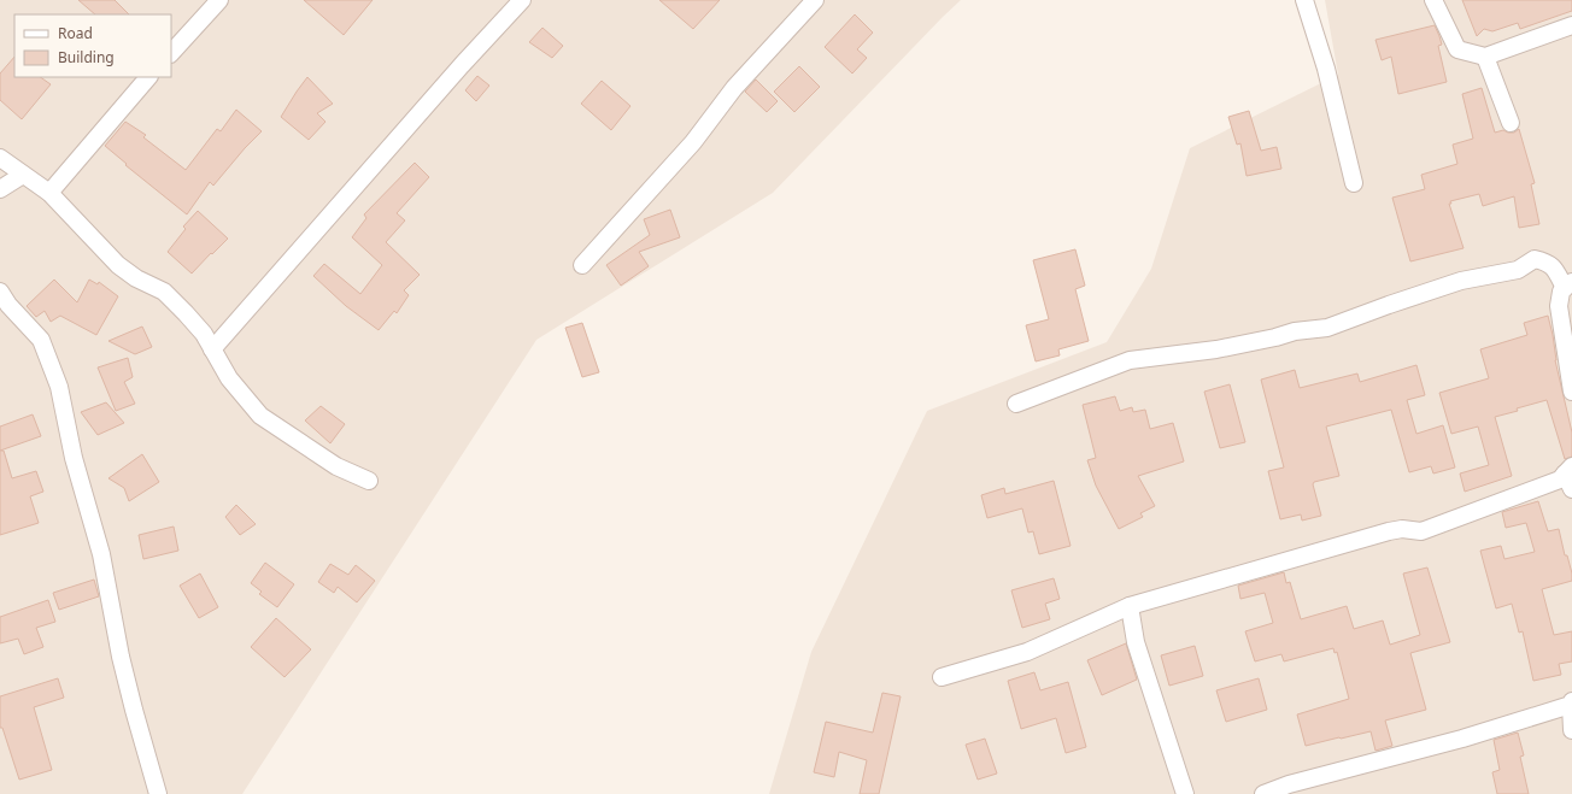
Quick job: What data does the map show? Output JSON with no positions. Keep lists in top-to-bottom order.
{
  "legend": ["Road", "Building"]
}
